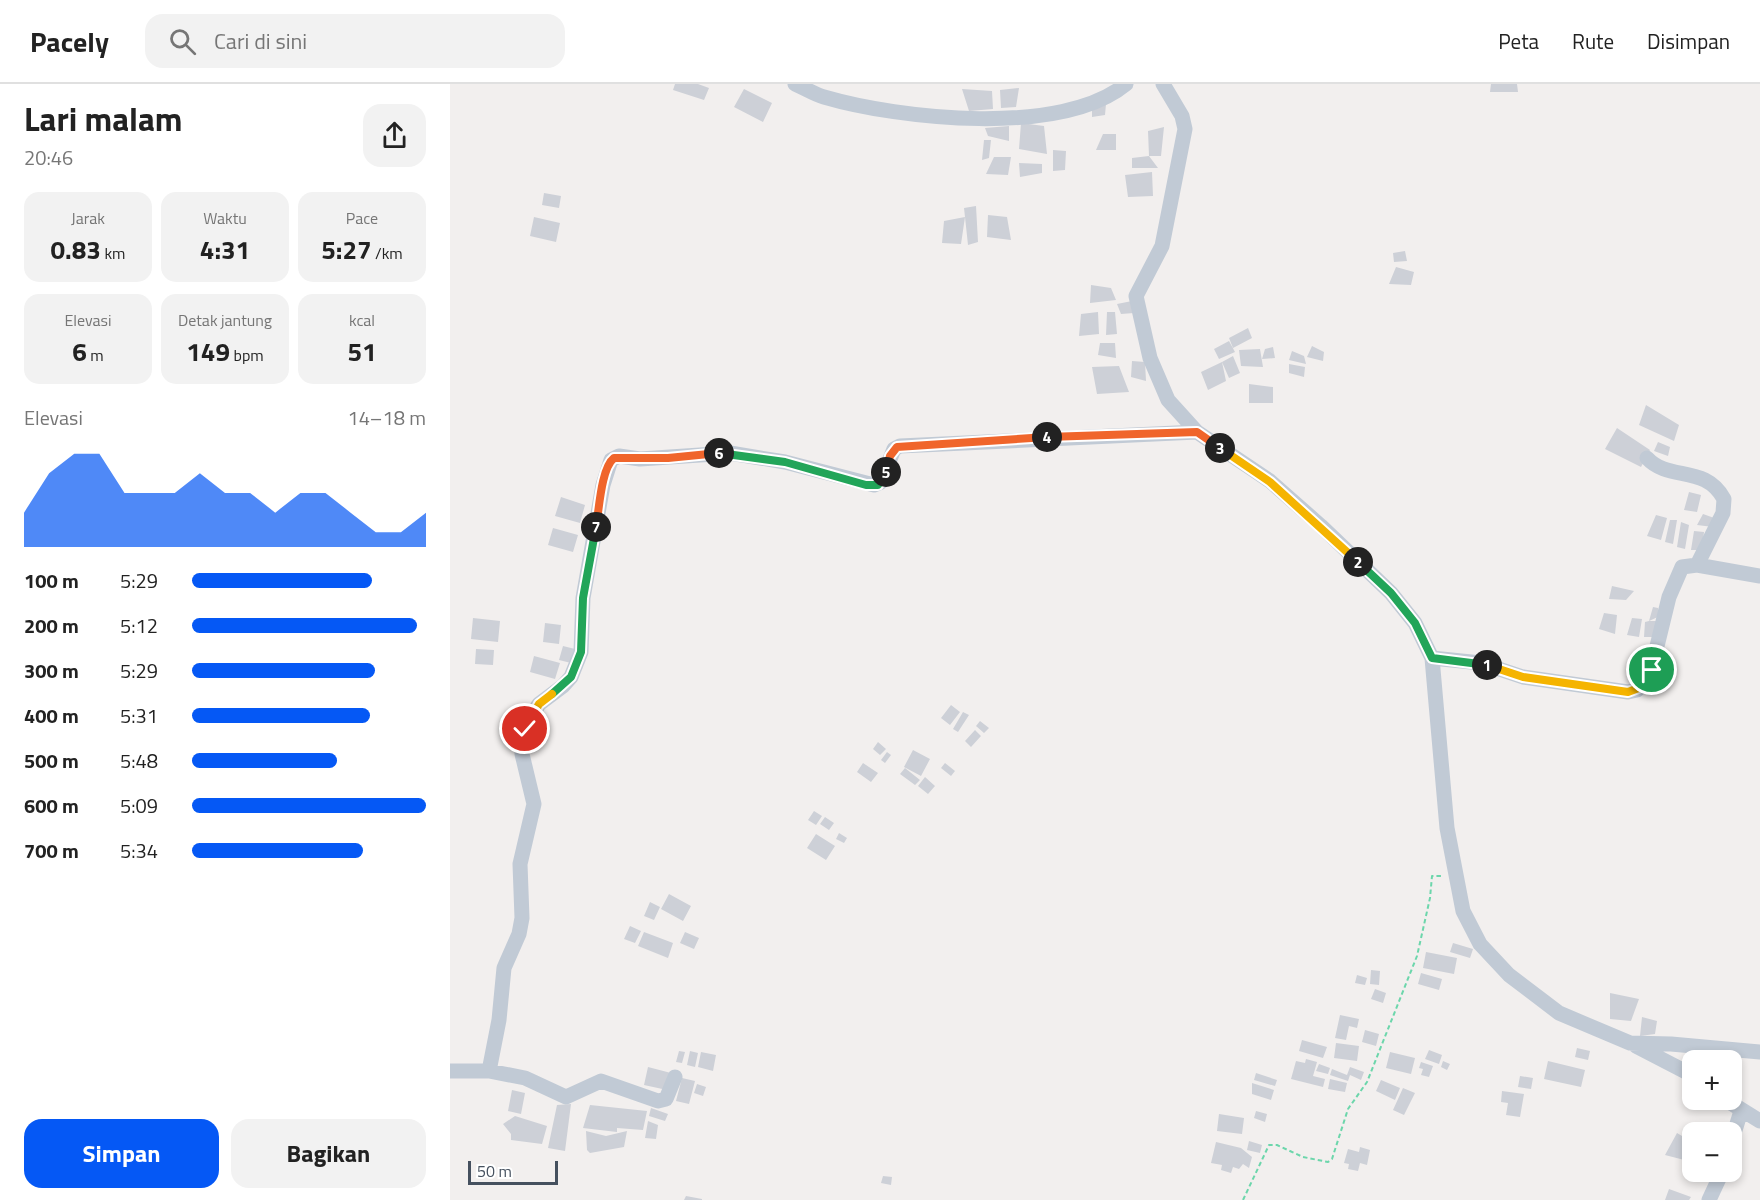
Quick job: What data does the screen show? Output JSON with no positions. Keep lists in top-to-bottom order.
{
  "scale_bar": "50 m",
  "page": {
    "header": "Pacely",
    "search": "Cari di sini",
    "nav": ["Peta", "Rute", "Disimpan"],
    "heading": ["Lari malam", "20:46"],
    "stats": [
      ["Jarak", "0.83 km"],
      ["Waktu", "4:31"],
      ["Pace", "5:27 /km"],
      ["Elevasi", "6 m"],
      ["Detak jantung", "149 bpm"],
      ["kcal", "51"]
    ],
    "chart": ["Elevasi", "14–18 m"],
    "pins": [
      "4",
      "3",
      "6",
      "5",
      "7",
      "2",
      "1"
    ],
    "list": [
      {
        "name": "100 m",
        "note": "5:29"
      },
      {
        "name": "200 m",
        "note": "5:12"
      },
      {
        "name": "300 m",
        "note": "5:29"
      },
      {
        "name": "400 m",
        "note": "5:31"
      },
      {
        "name": "500 m",
        "note": "5:48"
      },
      {
        "name": "600 m",
        "note": "5:09"
      },
      {
        "name": "700 m",
        "note": "5:34"
      }
    ],
    "map_buttons": ["+", "−"],
    "buttons": ["Simpan", "Bagikan"],
    "scale": "50 m"
  }
}
